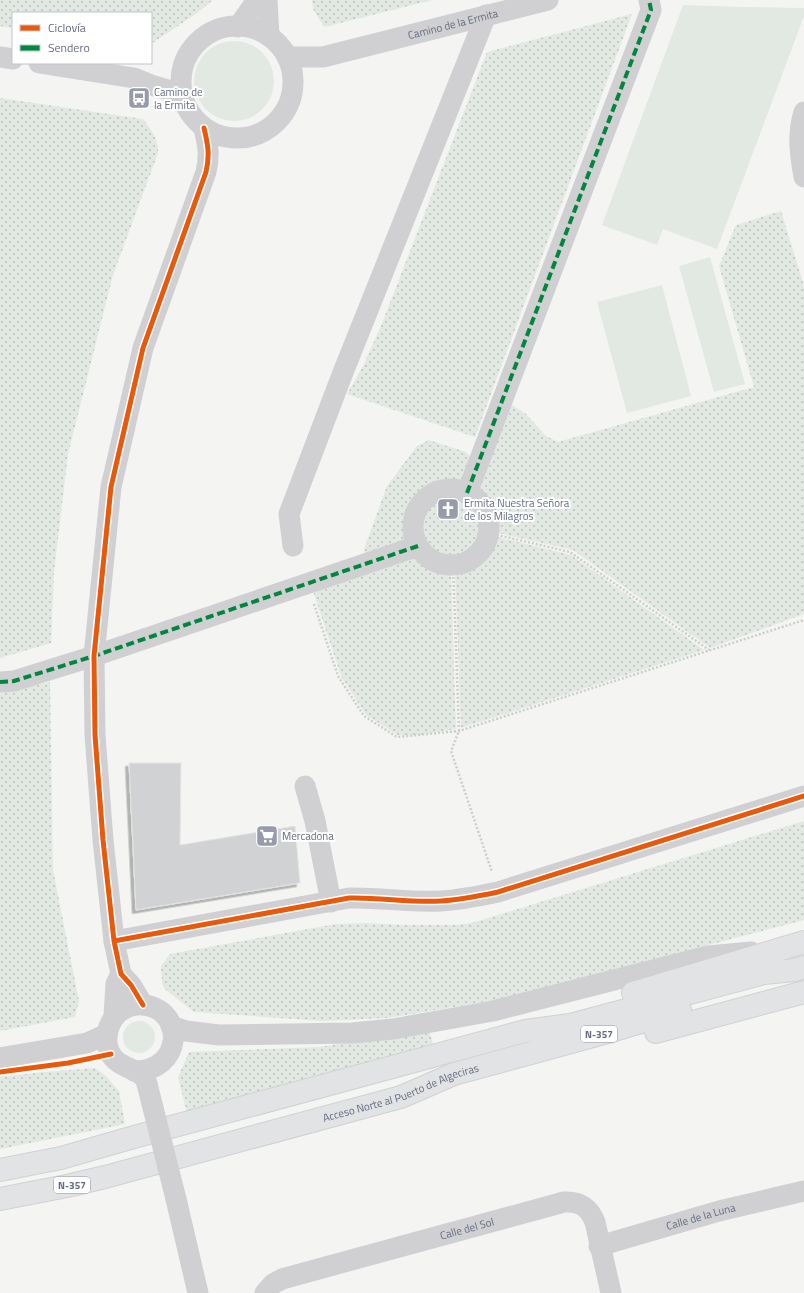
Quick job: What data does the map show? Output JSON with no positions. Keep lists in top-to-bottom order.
{
  "streets": {
    "highway": ["N-357", "Acceso Norte al Puerto de Algeciras"],
    "street": ["Camino de la Ermita", "Calle de la Luna", "Calle del Sol"]
  },
  "crossings": [
    ["Calle de la Luna", "Calle del Sol"]
  ],
  "places": {
    "bus stop": ["Camino de la Ermita"],
    "church": ["Ermita Nuestra Señora de los Milagros"],
    "supermarket": ["Mercadona"]
  },
  "legend": ["Ciclovía", "Sendero"]
}
